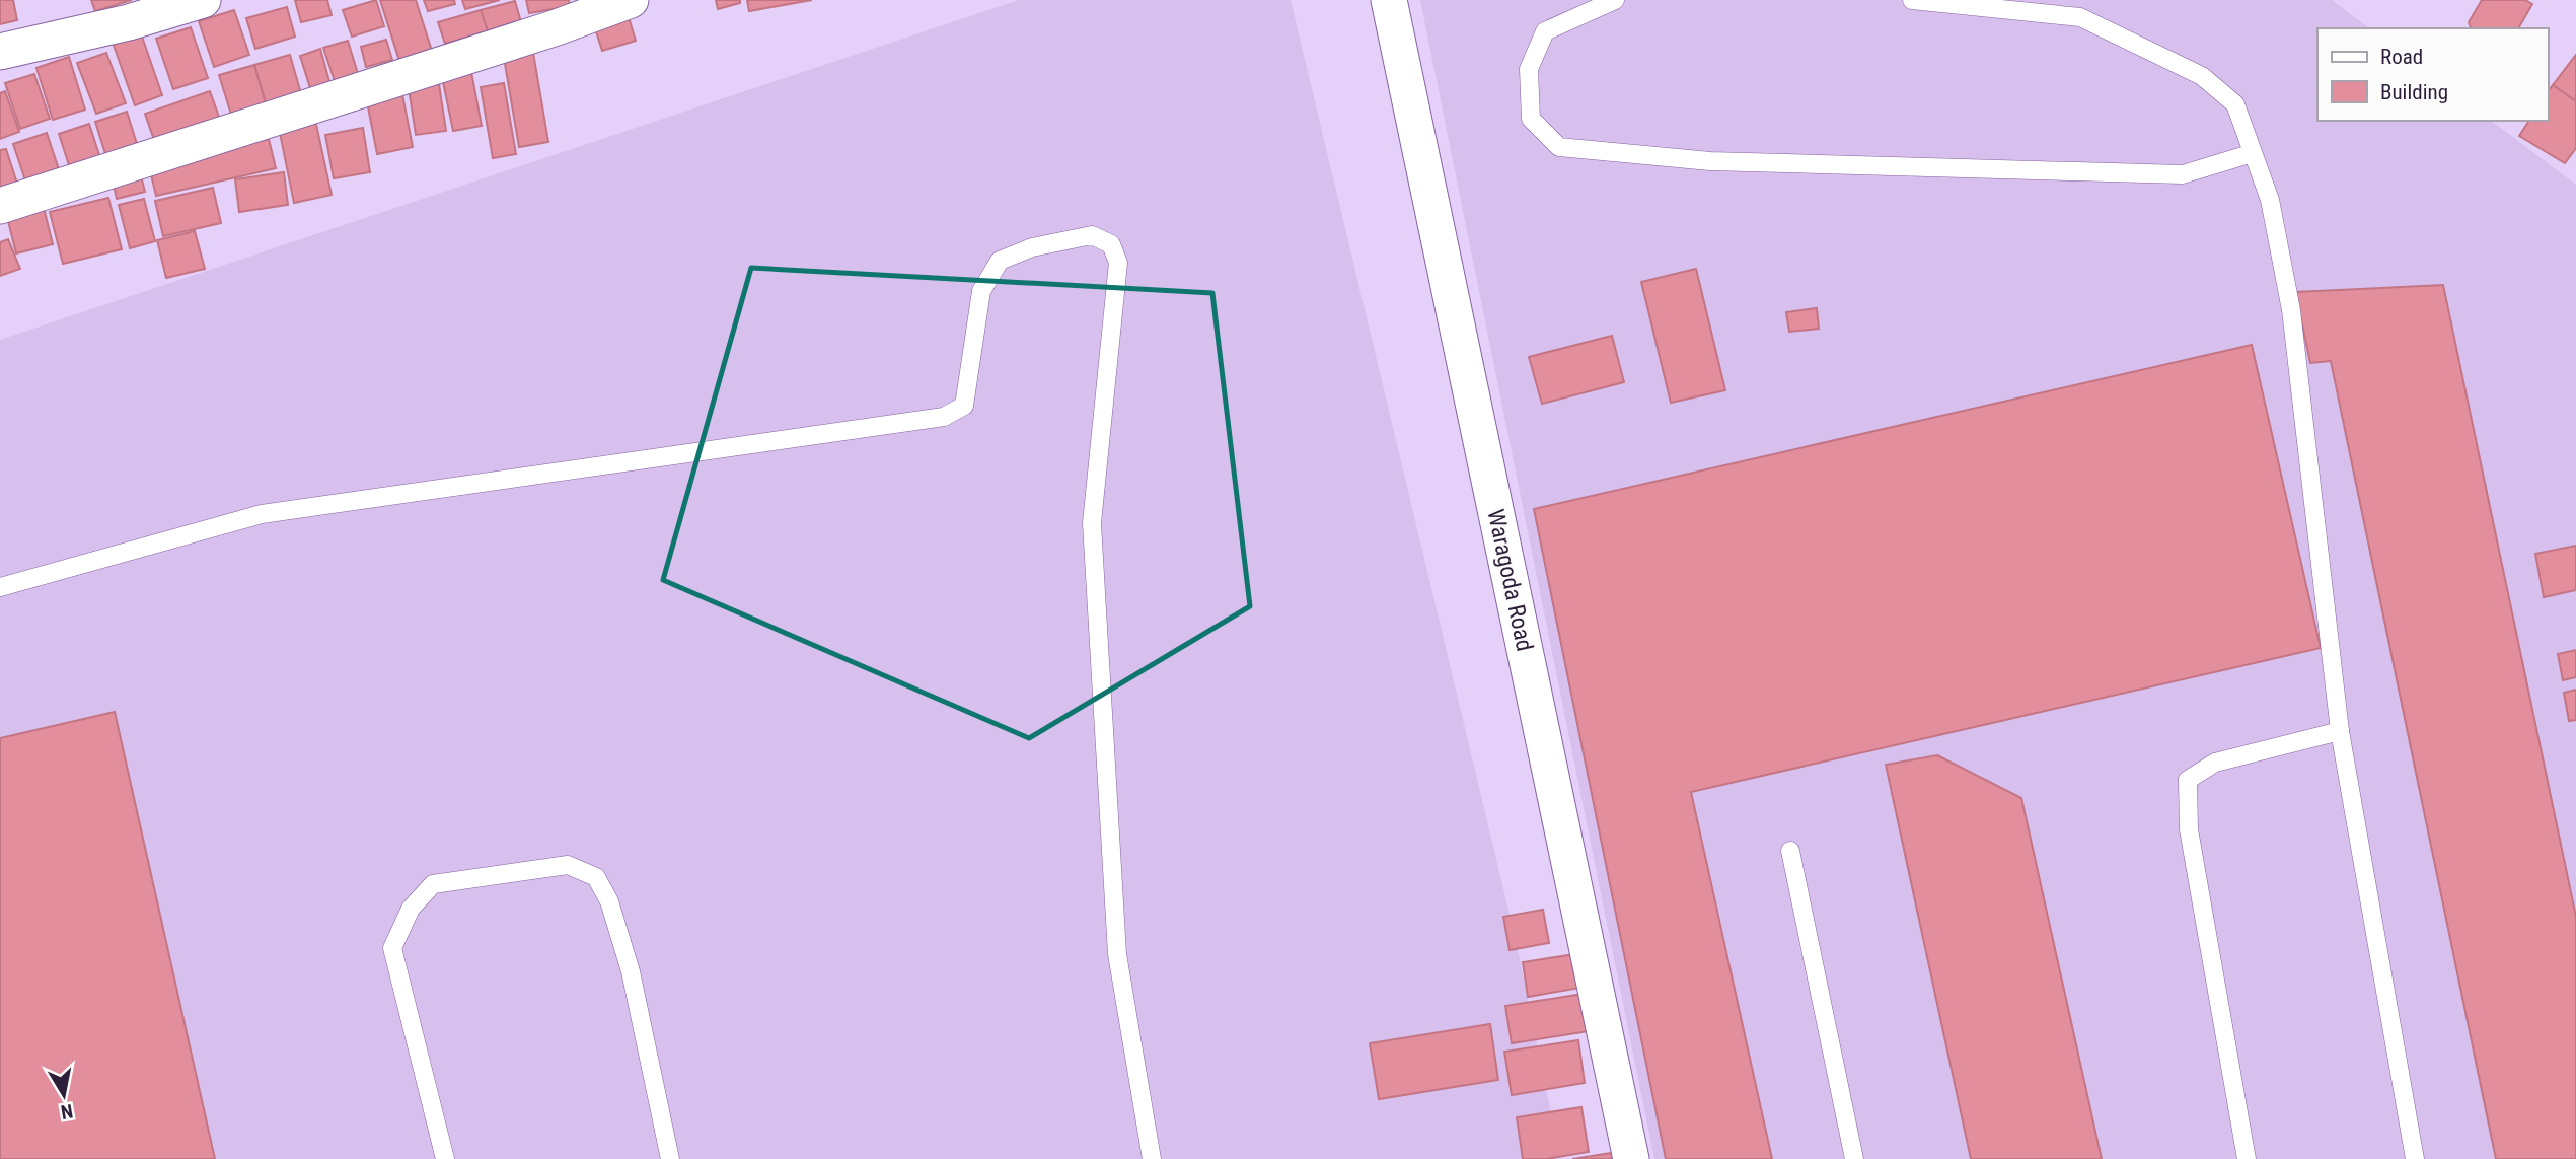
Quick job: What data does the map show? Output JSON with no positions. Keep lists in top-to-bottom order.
{
  "streets": {
    "street": ["Waragoda Road"]
  },
  "legend": ["Road", "Building"],
  "north": "bottom"
}
